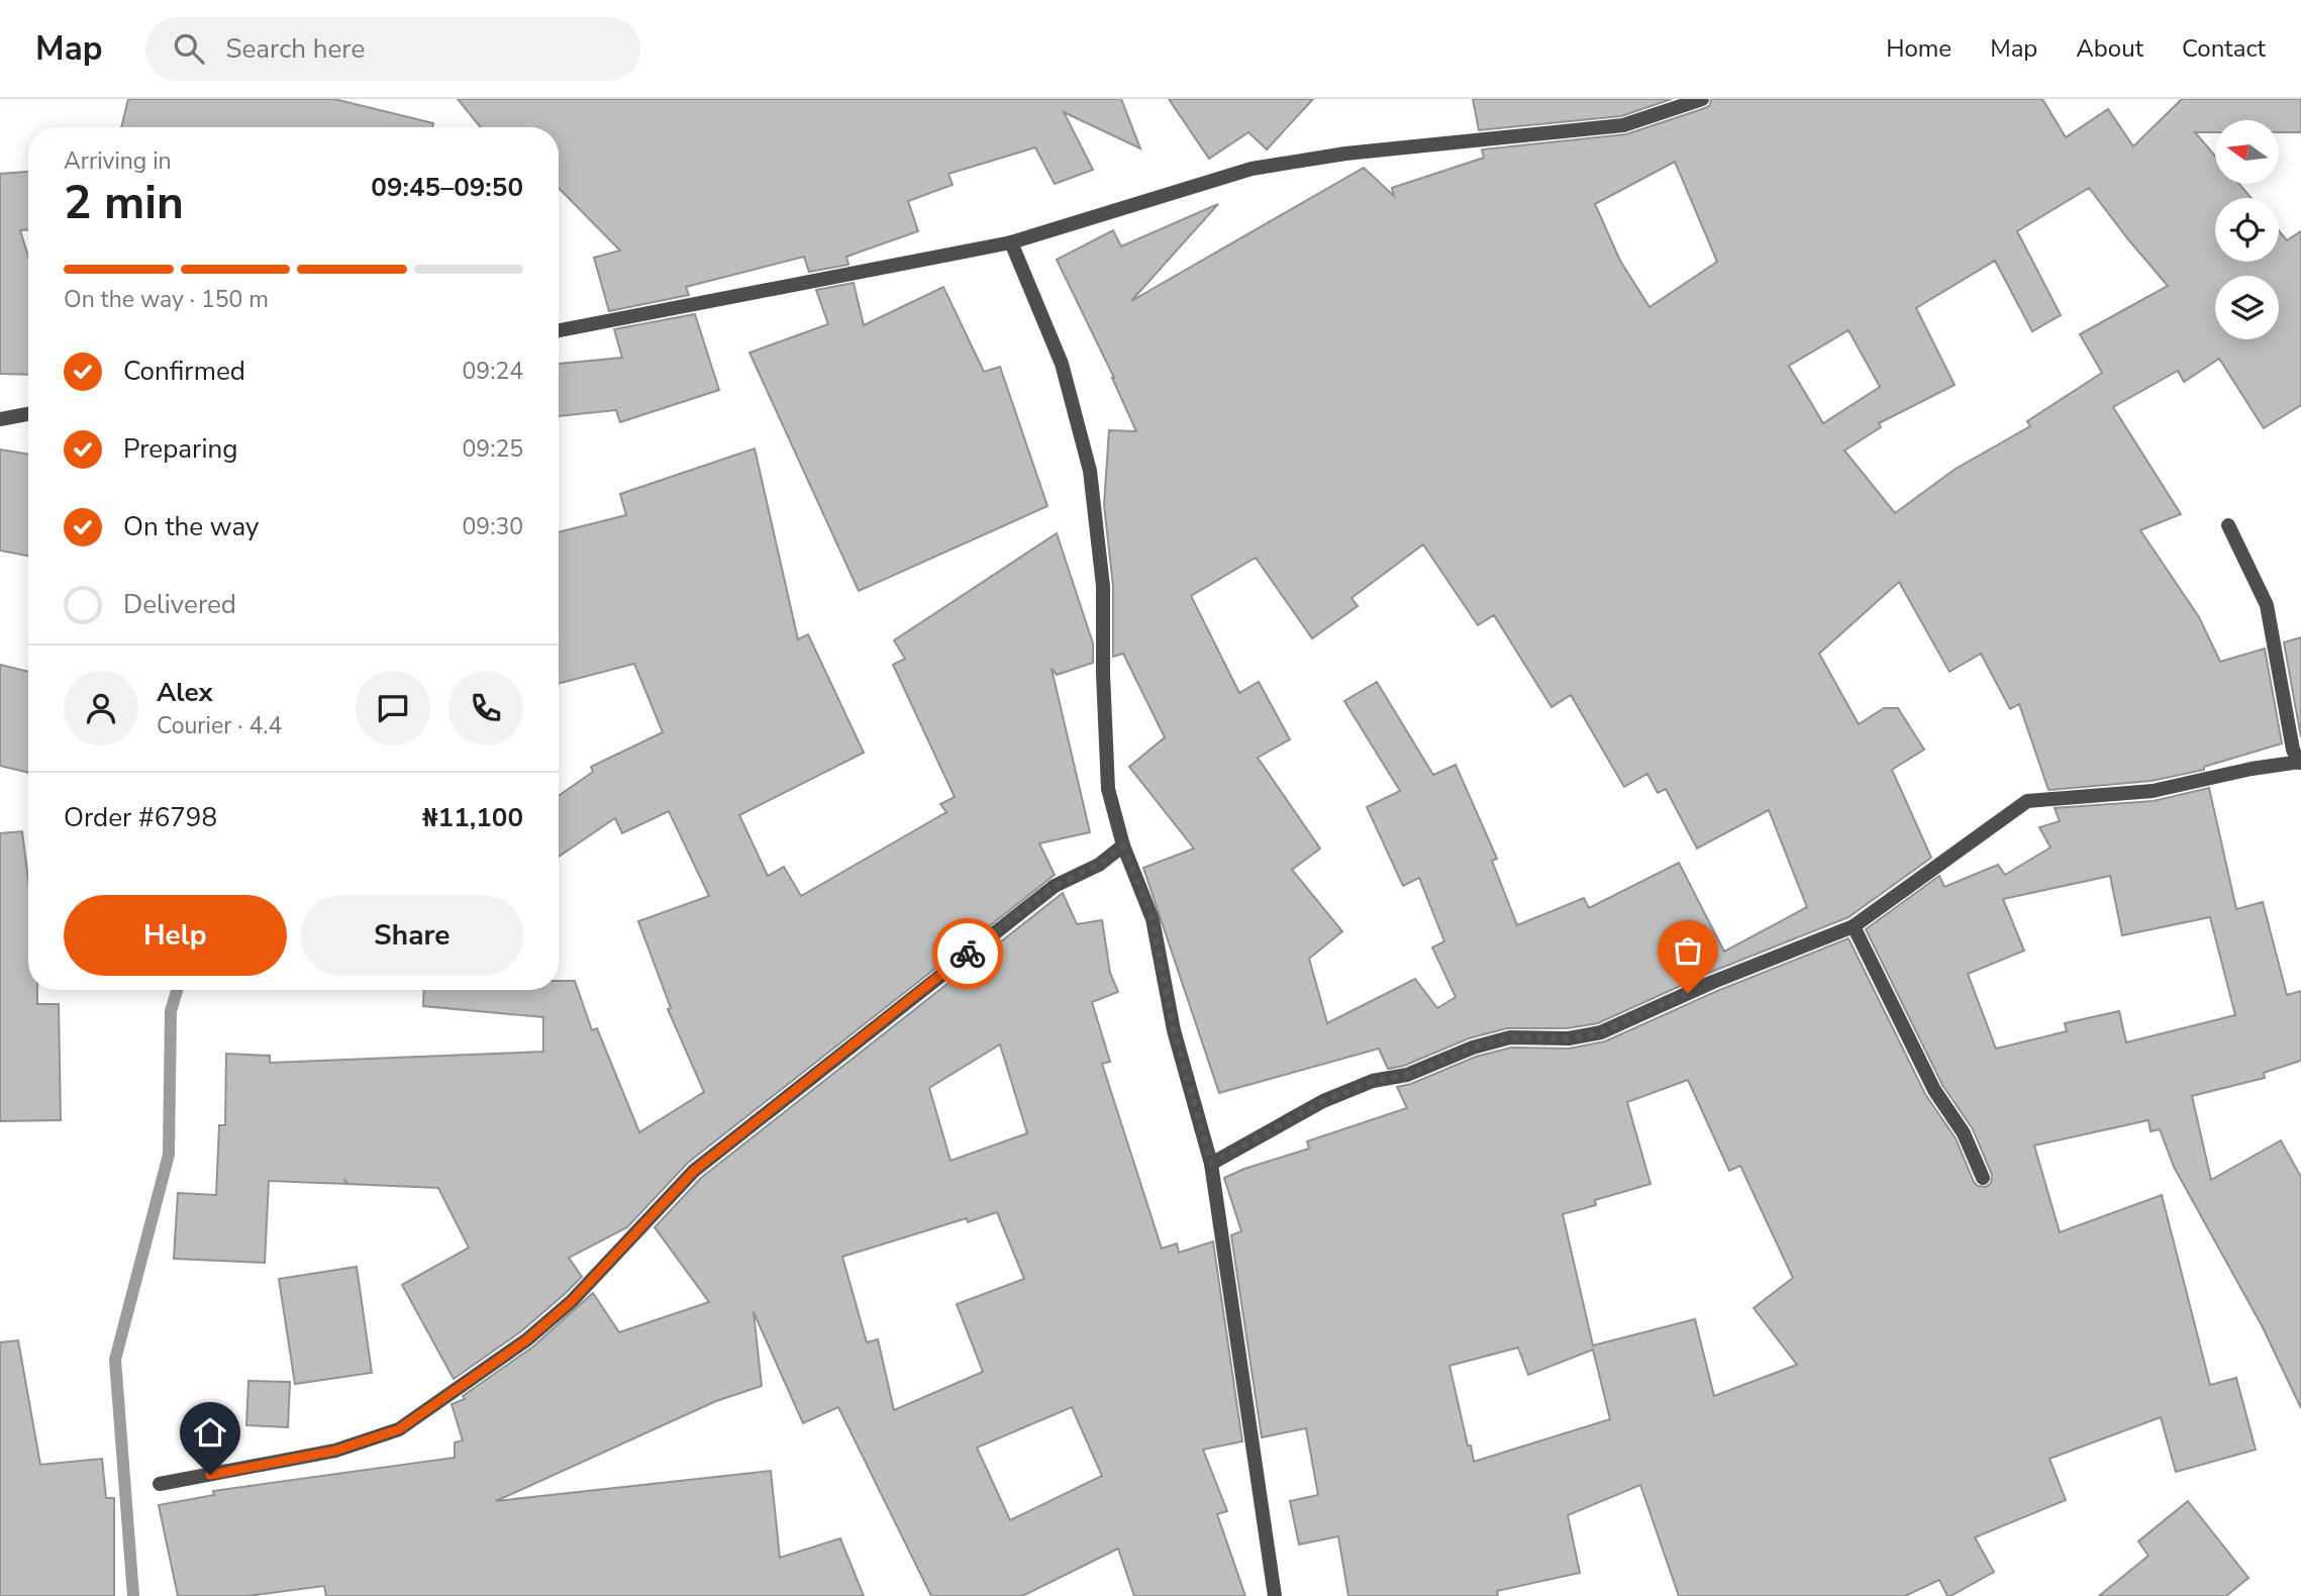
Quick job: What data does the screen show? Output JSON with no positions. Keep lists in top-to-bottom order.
{
  "north": "left",
  "page": {
    "header": "Map",
    "search": "Search here",
    "nav": [
      "Home",
      "Map",
      "About",
      "Contact"
    ],
    "heading": ["2 min", "Arriving in", "09:45–09:50"],
    "panel": [
      "Alex",
      "Courier · 4.4",
      "Order #6798",
      "₦11,100"
    ],
    "bar": "On the way · 150 m",
    "list": [
      ["Confirmed", "09:24"],
      ["Preparing", "09:25"],
      ["On the way", "09:30"],
      "Delivered"
    ],
    "buttons": ["Help", "Share"]
  }
}
